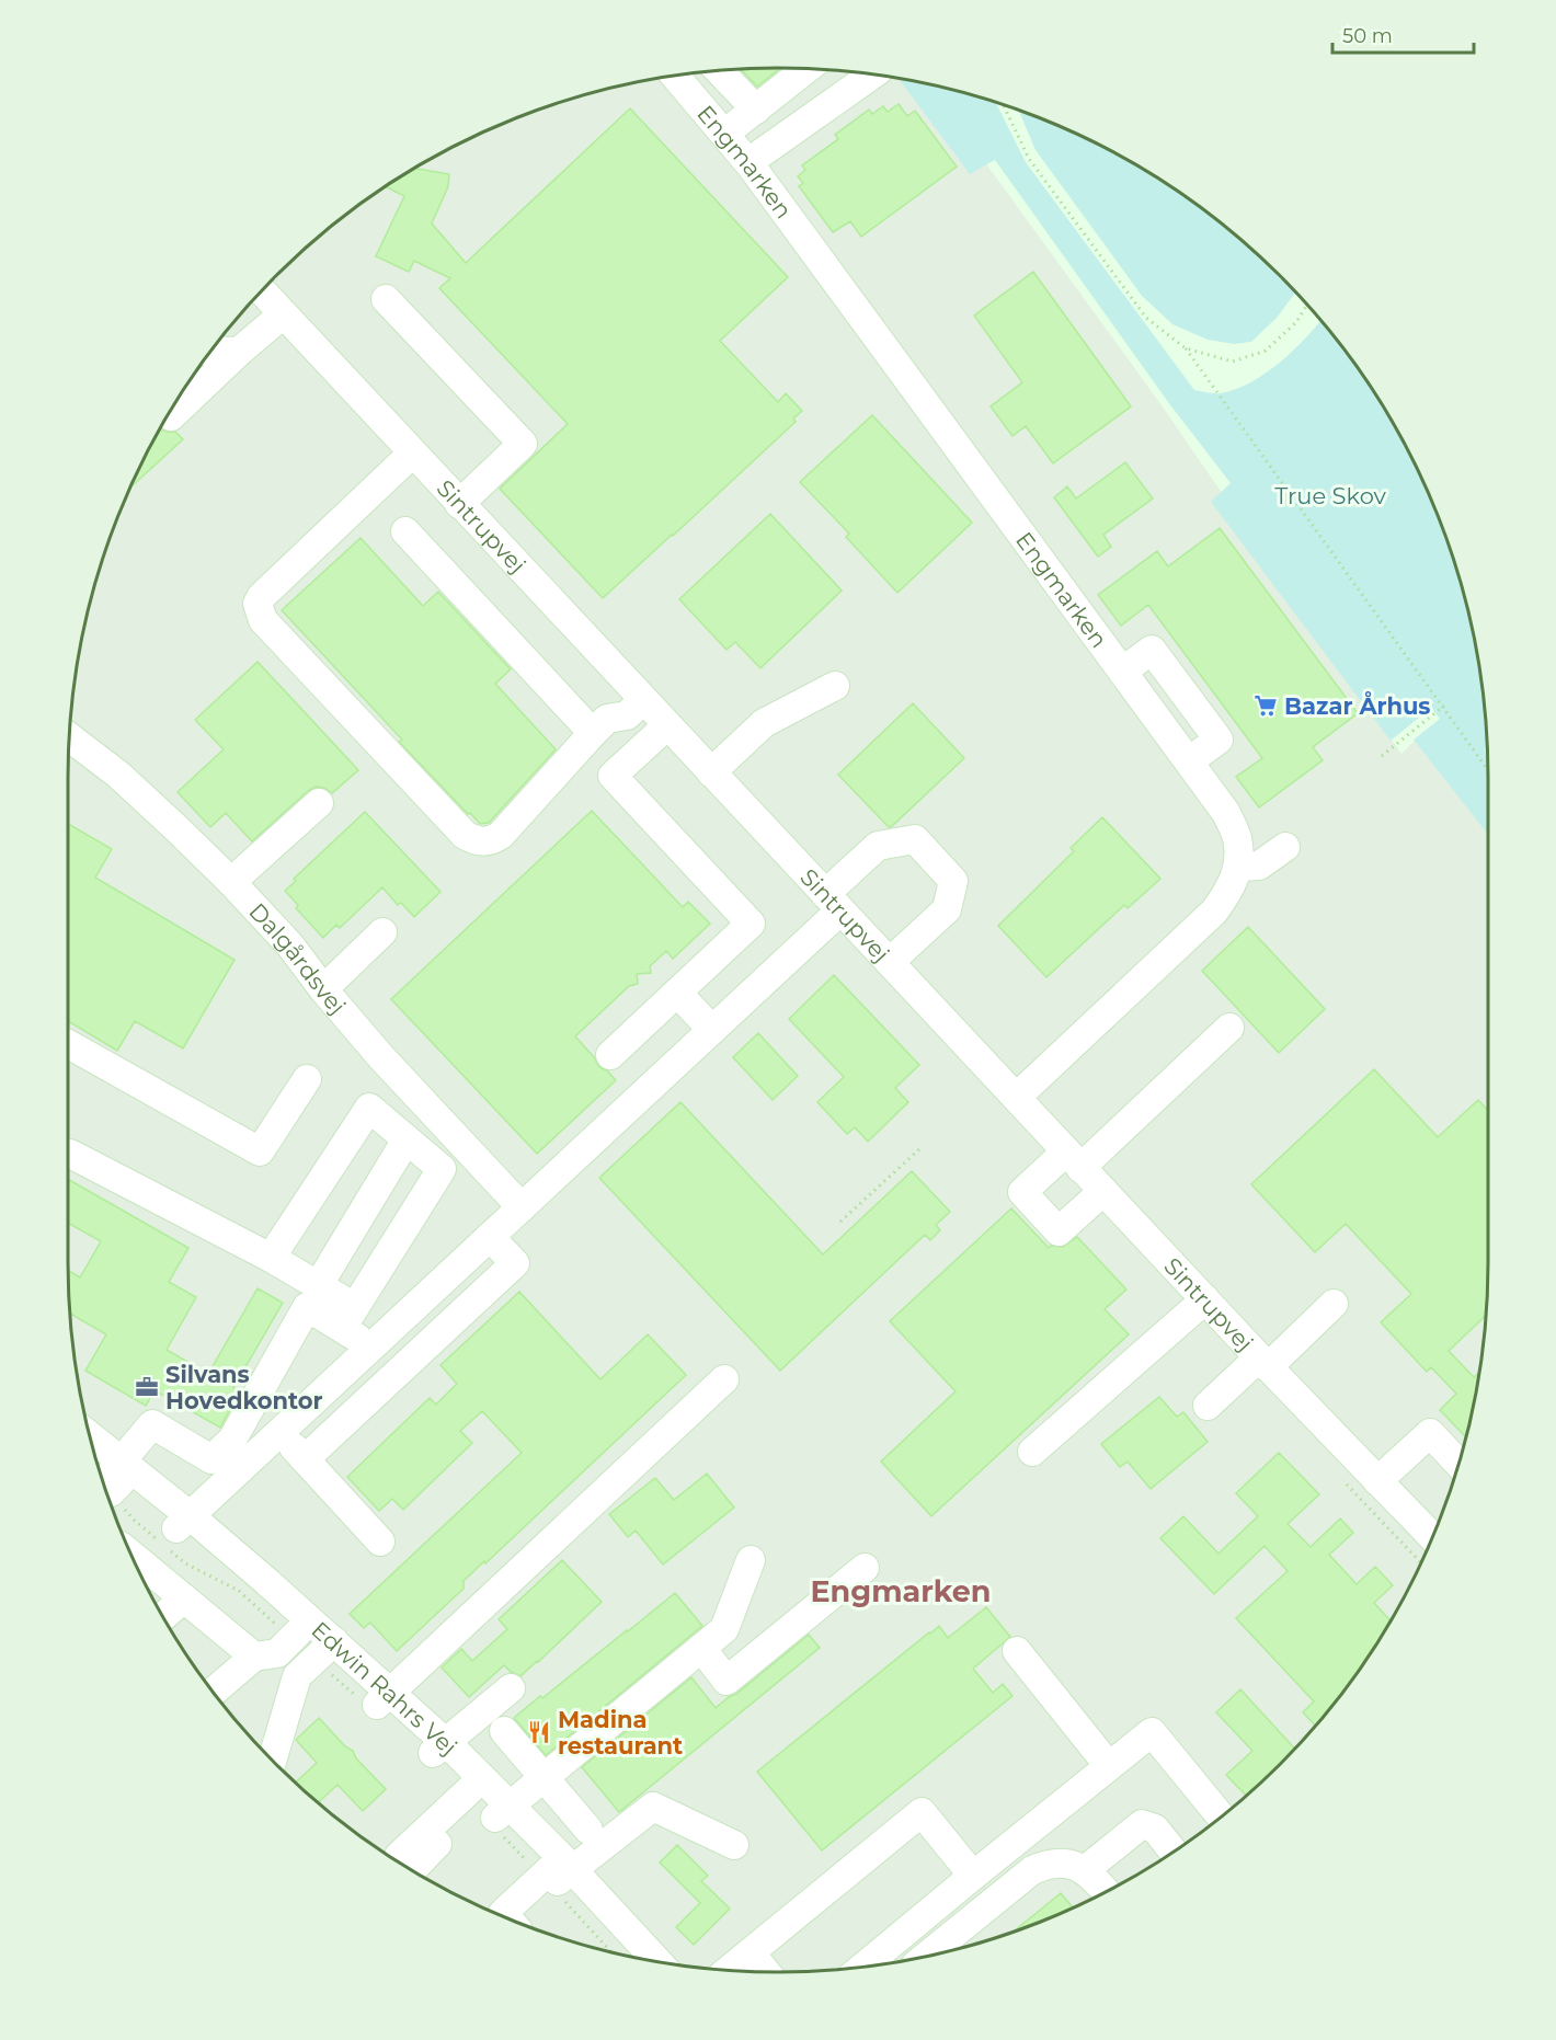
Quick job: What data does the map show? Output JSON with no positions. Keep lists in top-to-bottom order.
{
  "streets": {
    "street": [
      "Engmarken",
      "Sintrupvej",
      "Dalgårdsvej",
      "Edwin Rahrs Vej"
    ]
  },
  "crossings": [
    ["Engmarken", "Sintrupvej"]
  ],
  "districts": ["Engmarken"],
  "parks": ["True Skov"],
  "places": {
    "supermarket": ["Bazar Århus"],
    "office": ["Silvans Hovedkontor"],
    "restaurant": ["Madina restaurant"]
  },
  "scale_bar": "50 m"
}
